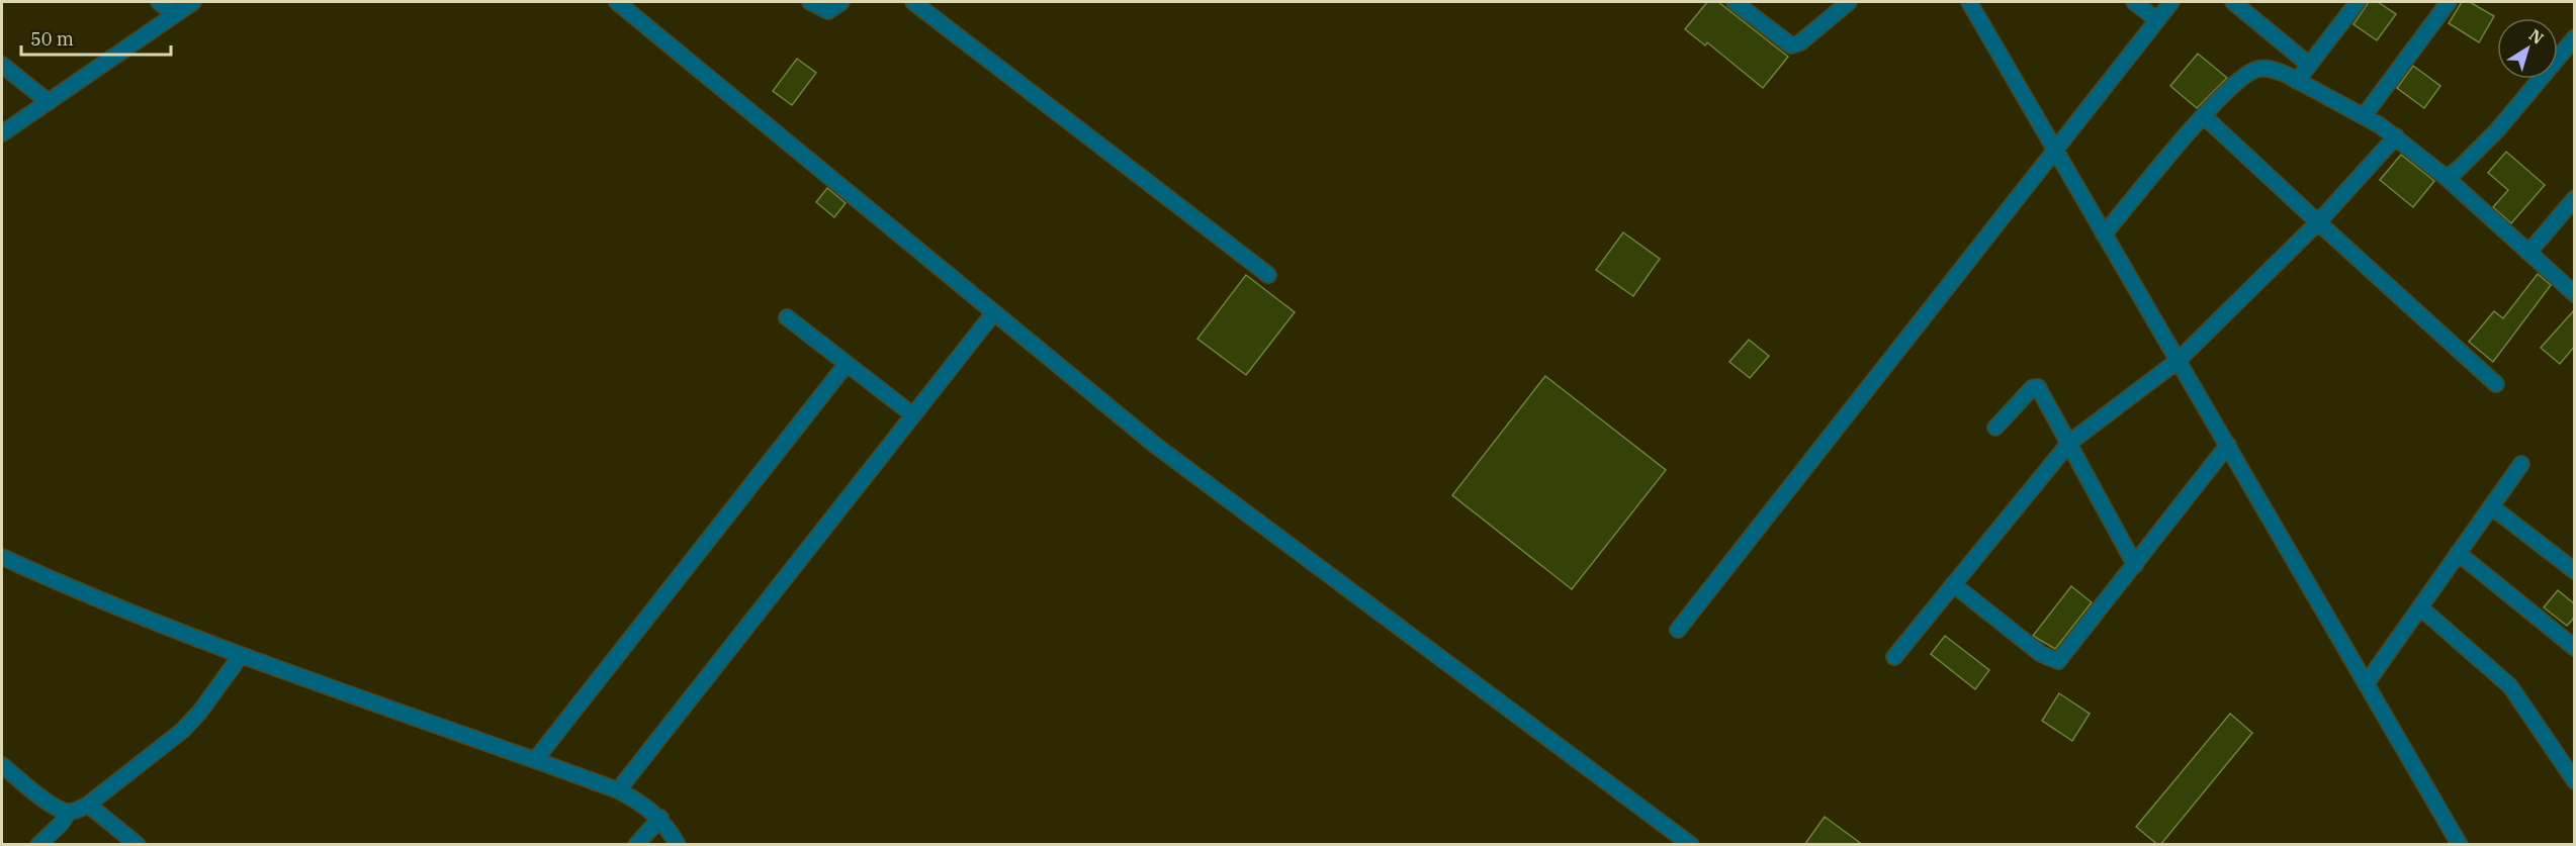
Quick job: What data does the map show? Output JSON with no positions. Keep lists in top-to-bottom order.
{
  "scale_bar": "50 m",
  "north": "top right"
}
